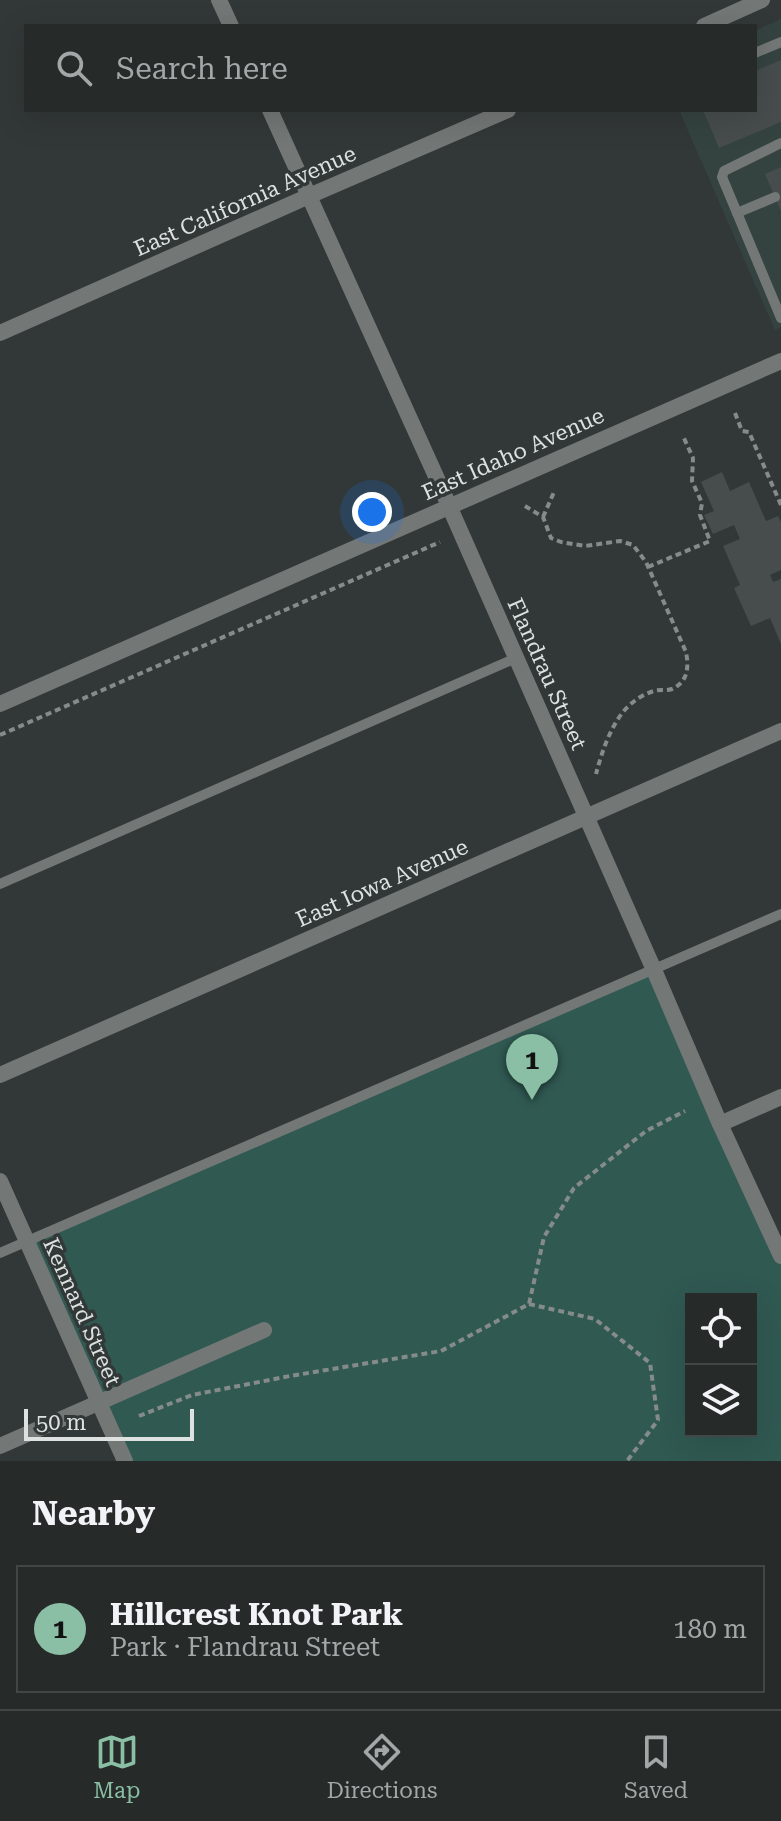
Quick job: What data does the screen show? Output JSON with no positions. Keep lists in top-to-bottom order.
{
  "streets": {
    "street": [
      "East California Avenue",
      "East Idaho Avenue",
      "Flandrau Street",
      "East Iowa Avenue",
      "Kennard Street"
    ]
  },
  "crossings": [
    ["East California Avenue", "Flandrau Street"],
    ["East Idaho Avenue", "Flandrau Street"],
    ["Flandrau Street", "East Iowa Avenue"]
  ],
  "scale_bar": "50 m",
  "page": {
    "search": "Search here",
    "pins": "1",
    "scale": "50 m",
    "heading": "Nearby",
    "list": [
      {
        "mark": "1",
        "name": "Hillcrest Knot Park",
        "note": "Park · Flandrau Street",
        "value": "180 m"
      }
    ],
    "nav": ["Map", "Directions", "Saved"]
  }
}
